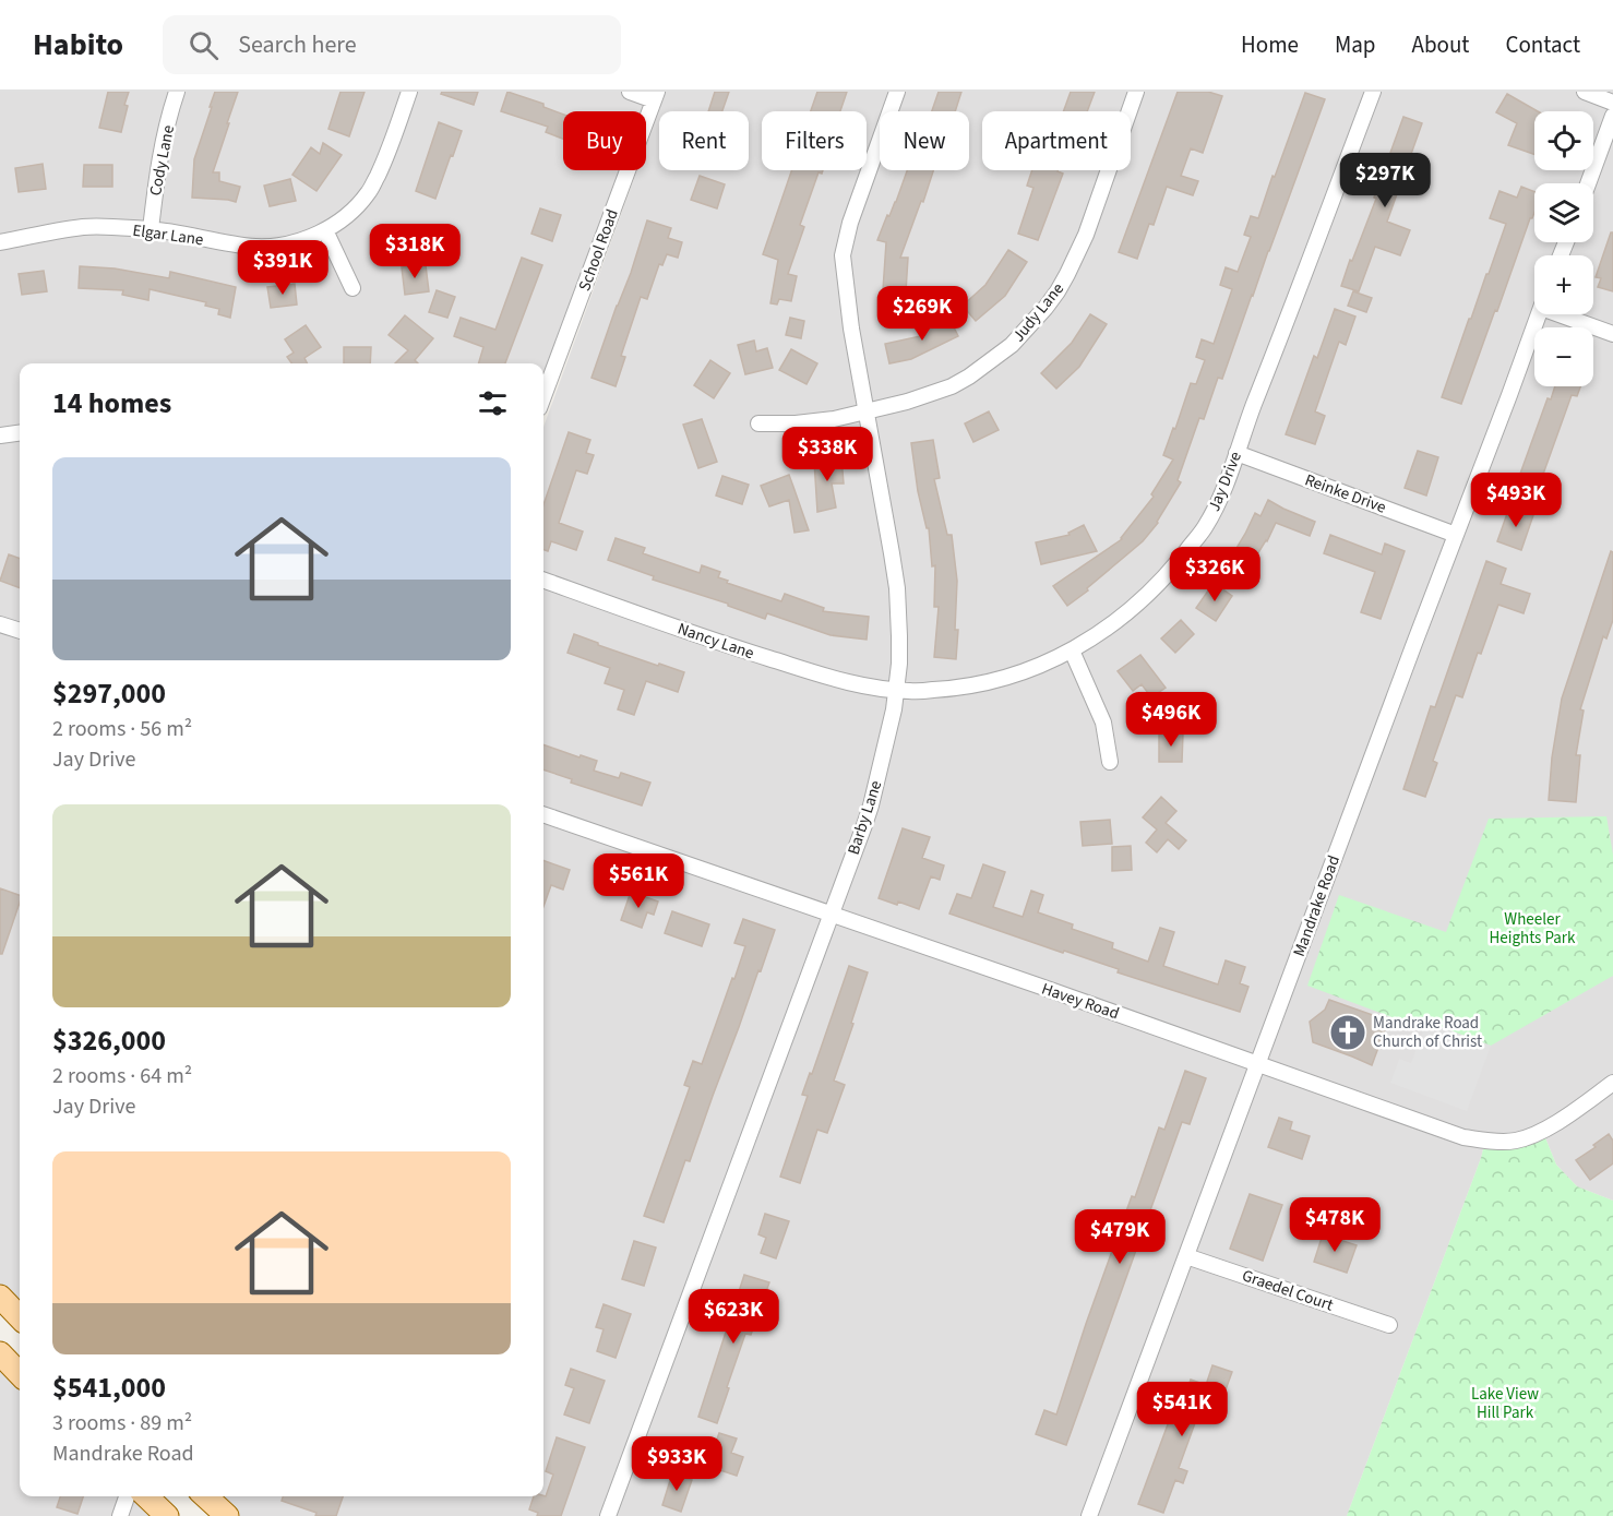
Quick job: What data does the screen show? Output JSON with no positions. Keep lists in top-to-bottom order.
{
  "streets": {
    "street": [
      "Cody Lane",
      "Elgar Lane",
      "School Road",
      "Judy Lane",
      "Jay Drive",
      "Reinke Drive",
      "Nancy Lane",
      "Barby Lane",
      "Mandrake Road",
      "Havey Road",
      "Graedel Court"
    ]
  },
  "crossings": [
    ["Cody Lane", "Elgar Lane"],
    ["Judy Lane", "Barby Lane"],
    ["Jay Drive", "Reinke Drive"],
    ["Jay Drive", "Nancy Lane"],
    ["Jay Drive", "Barby Lane"],
    ["Reinke Drive", "Mandrake Road"],
    ["Nancy Lane", "Barby Lane"],
    ["Barby Lane", "Havey Road"],
    ["Mandrake Road", "Havey Road"],
    ["Mandrake Road", "Graedel Court"]
  ],
  "parks": ["Wheeler Heights Park", "Lake View Hill Park"],
  "places": {
    "church": ["Mandrake Road Church of Christ"]
  },
  "page": {
    "header": "Habito",
    "search": "Search here",
    "nav": [
      "Home",
      "Map",
      "About",
      "Contact"
    ],
    "map_buttons": ["+", "−"],
    "chip": [
      "Buy",
      "Rent",
      "Filters",
      "New",
      "Apartment"
    ],
    "price": [
      "$297K",
      "$318K",
      "$391K",
      "$269K",
      "$338K",
      "$493K",
      "$326K",
      "$496K",
      "$561K",
      "$478K",
      "$479K",
      "$623K",
      "$541K",
      "$933K"
    ],
    "heading": "14 homes",
    "list": [
      {
        "name": "$297,000",
        "note": "2 rooms · 56 m² · Jay Drive"
      },
      {
        "name": "$326,000",
        "note": "2 rooms · 64 m² · Jay Drive"
      },
      {
        "name": "$541,000",
        "note": "3 rooms · 89 m² · Mandrake Road"
      }
    ]
  }
}
